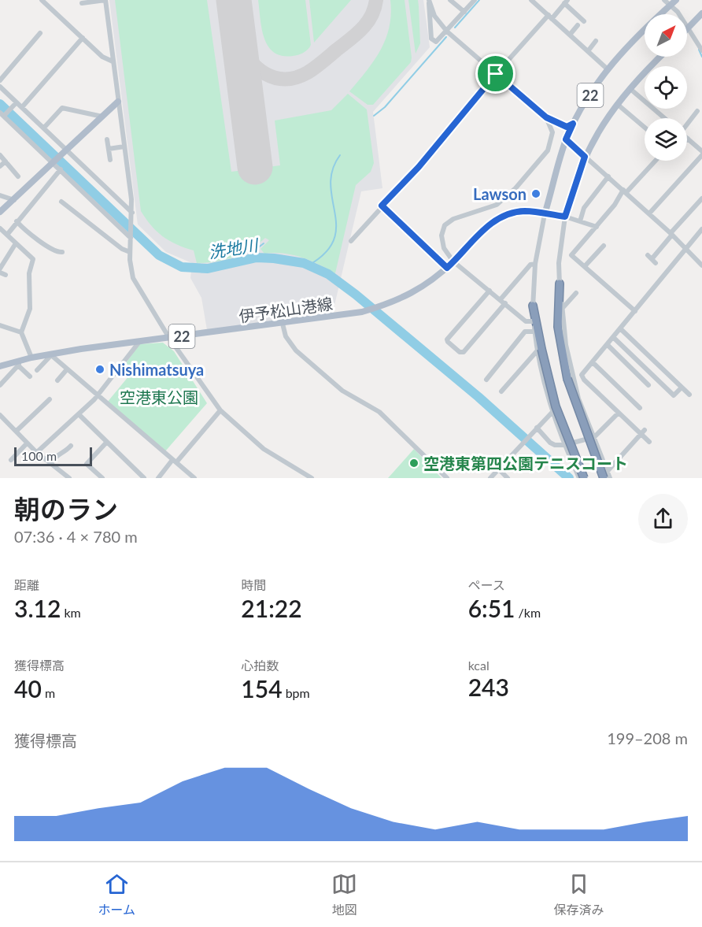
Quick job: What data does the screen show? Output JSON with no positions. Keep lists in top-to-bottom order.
{
  "streets": {
    "main road": ["22", "伊予松山港線"]
  },
  "crossings": [
    ["22", "伊予松山港線"]
  ],
  "water": ["洗地川"],
  "parks": ["空港東公園"],
  "places": ["Lawson", "Nishimatsuya", "空港東第四公園テニスコート"],
  "scale_bar": "100 m",
  "north": "top right",
  "page": {
    "scale": "100 m",
    "heading": ["朝のラン", "07:36 · 4 × 780 m"],
    "stats": [
      ["距離", "3.12 km"],
      ["時間", "21:22"],
      ["ペース", "6:51 /km"],
      ["獲得標高", "40 m"],
      ["心拍数", "154 bpm"],
      ["kcal", "243"]
    ],
    "chart": ["獲得標高", "199–208 m"],
    "tabs": ["ホーム", "地図", "保存済み"]
  }
}
